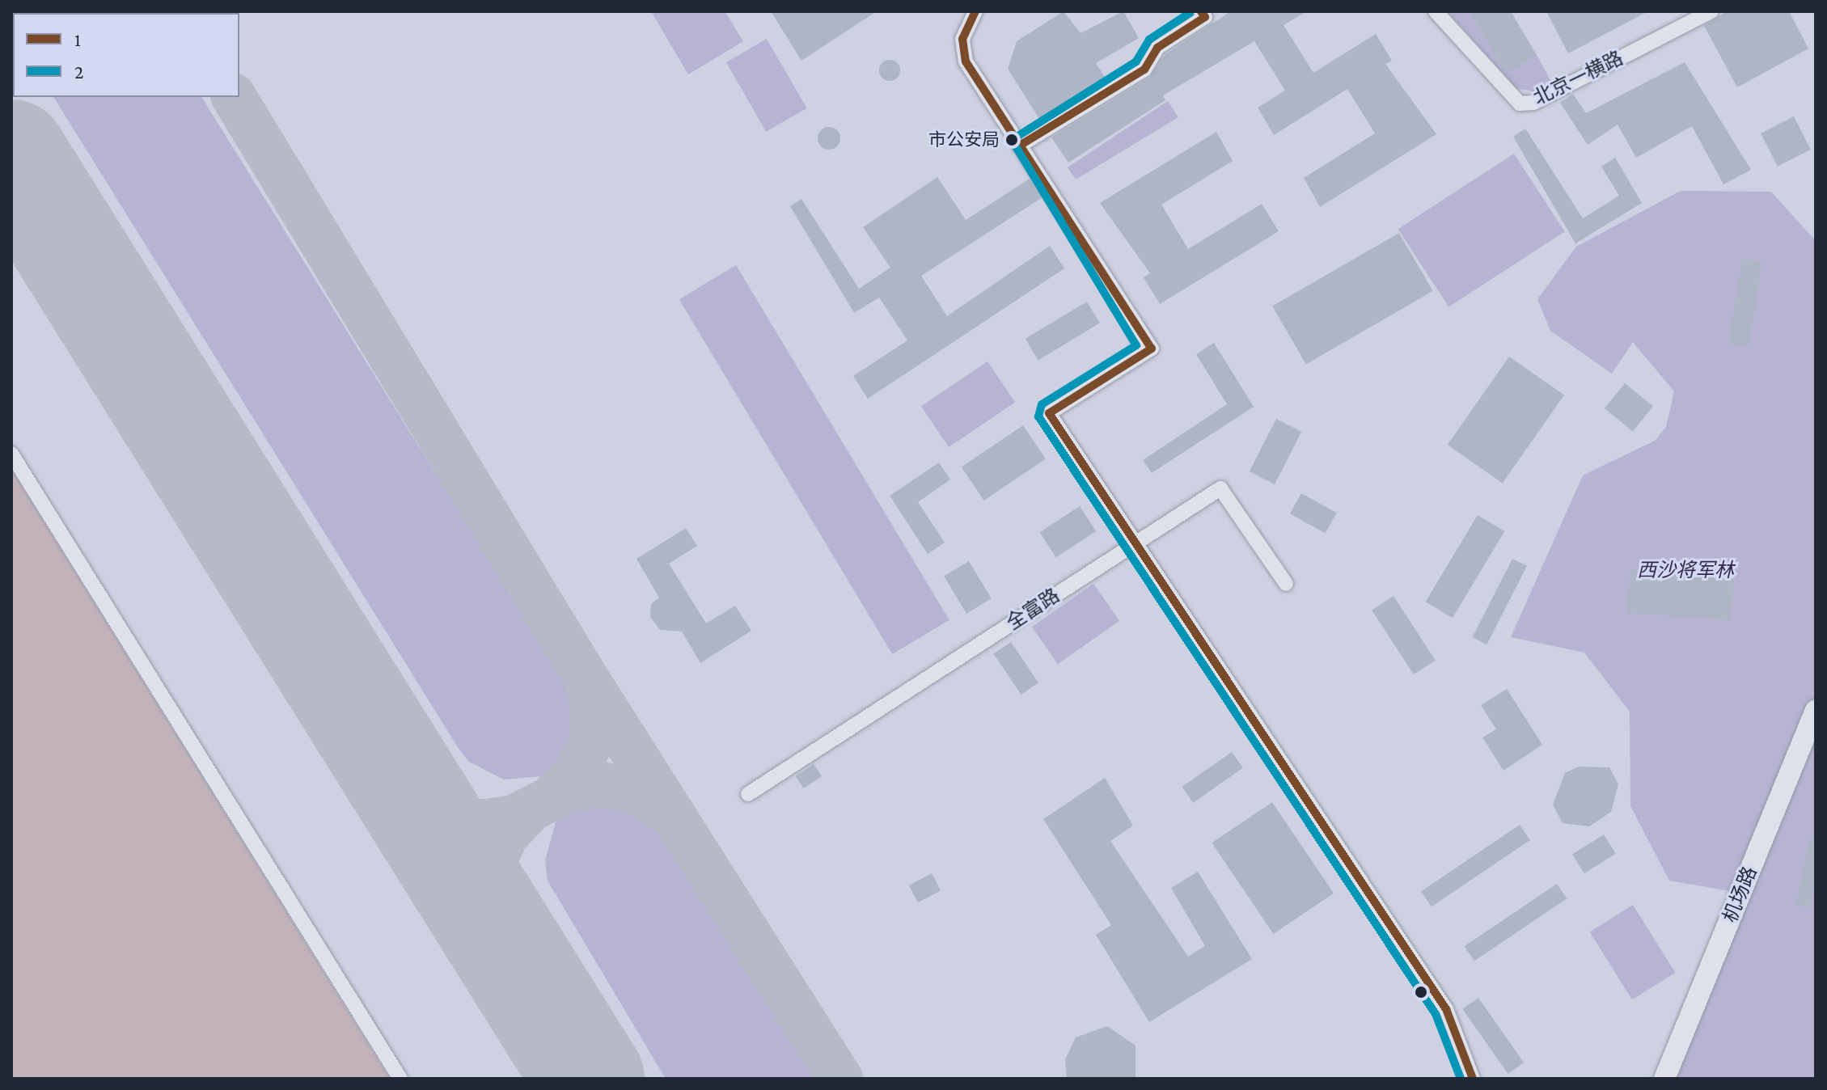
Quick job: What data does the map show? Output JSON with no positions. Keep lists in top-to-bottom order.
{
  "streets": {
    "street": ["北京一横路", "全富路", "机场路"]
  },
  "parks": ["西沙将军林"],
  "places": ["市公安局"],
  "lines": ["transit line 1", "transit line 2"],
  "legend": ["1", "2"]
}
